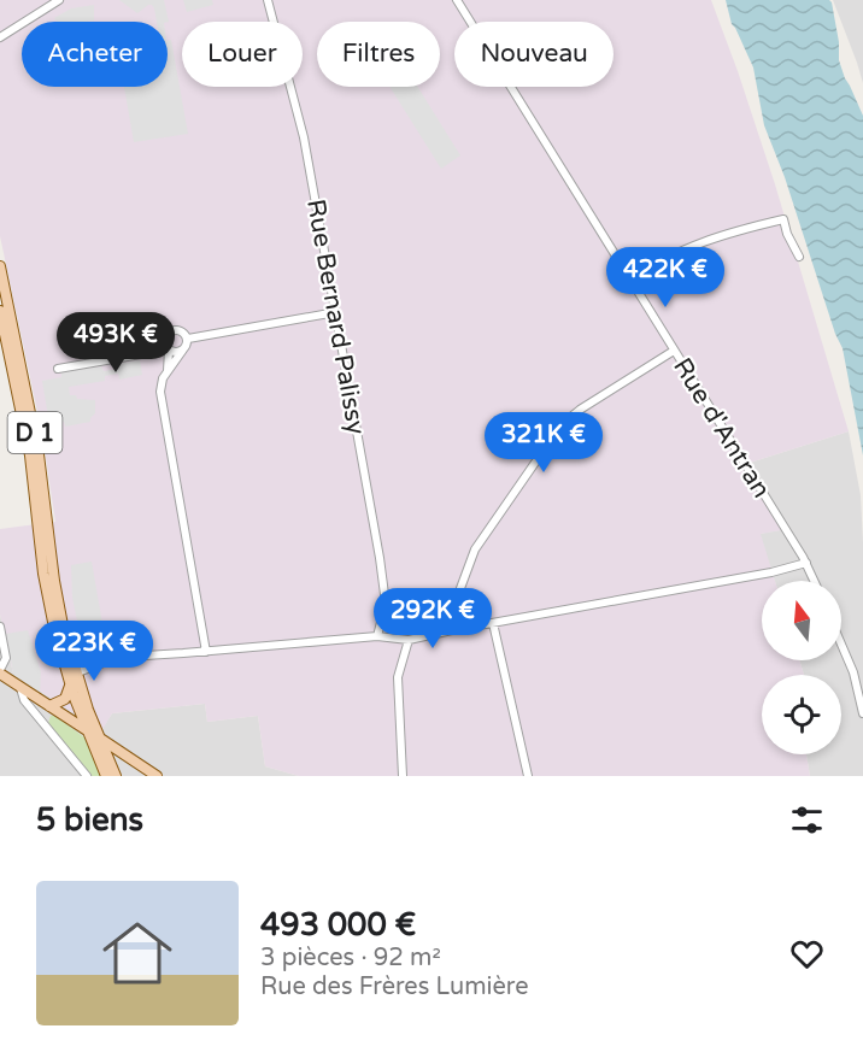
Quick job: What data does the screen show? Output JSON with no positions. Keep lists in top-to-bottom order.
{
  "streets": {
    "main road": ["D 1"],
    "street": ["Rue Bernard Palissy", "Rue d'Antran"]
  },
  "north": "top",
  "page": {
    "chip": [
      "Acheter",
      "Louer",
      "Filtres",
      "Nouveau"
    ],
    "price": [
      "422K €",
      "493K €",
      "321K €",
      "292K €",
      "223K €"
    ],
    "heading": "5 biens",
    "list": [
      {
        "name": "493 000 €",
        "note": "3 pièces · 92 m² · Rue des Frères Lumière"
      }
    ]
  }
}
